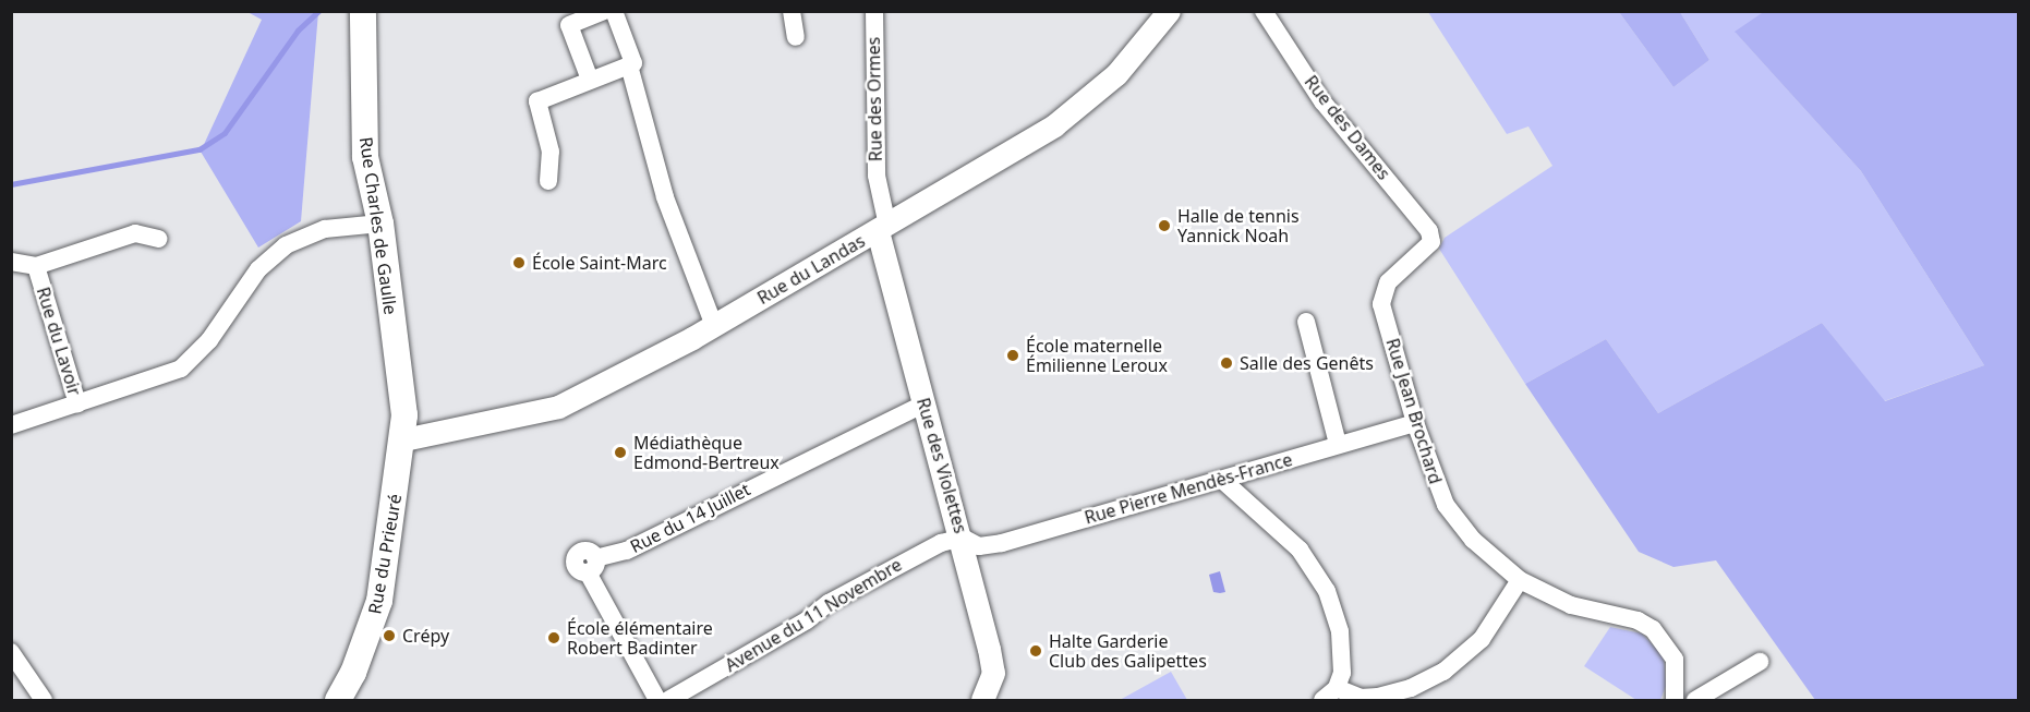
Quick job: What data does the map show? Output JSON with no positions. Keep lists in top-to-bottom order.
{
  "streets": {
    "main road": ["Rue Charles de Gaulle", "Rue du Prieuré"],
    "street": [
      "Rue des Ormes",
      "Rue des Dames",
      "Rue du Landas",
      "Rue du Lavoir",
      "Rue Jean Brochard",
      "Rue des Violettes",
      "Rue Pierre Mendès-France",
      "Rue du 14 Juillet",
      "Avenue du 11 Novembre"
    ]
  },
  "crossings": [
    ["Rue des Ormes", "Rue du Landas"],
    ["Rue des Ormes", "Rue des Violettes"],
    ["Rue des Dames", "Rue Jean Brochard"],
    ["Rue Charles de Gaulle", "Rue du Landas"],
    ["Rue Charles de Gaulle", "Rue du Prieuré"],
    ["Rue du Landas", "Rue des Violettes"],
    ["Rue du Landas", "Rue du Prieuré"],
    ["Rue Jean Brochard", "Rue Pierre Mendès-France"],
    ["Rue des Violettes", "Rue Pierre Mendès-France"],
    ["Rue des Violettes", "Rue du 14 Juillet"],
    ["Rue des Violettes", "Avenue du 11 Novembre"],
    ["Rue Pierre Mendès-France", "Avenue du 11 Novembre"]
  ],
  "places": [
    "Halle de tennis Yannick Noah",
    "École Saint-Marc",
    "École maternelle Émilienne Leroux",
    "Salle des Genêts",
    "Médiathèque Edmond-Bertreux",
    "Crépy",
    "École élémentaire Robert Badinter",
    "Halte Garderie Club des Galipettes"
  ]
}
